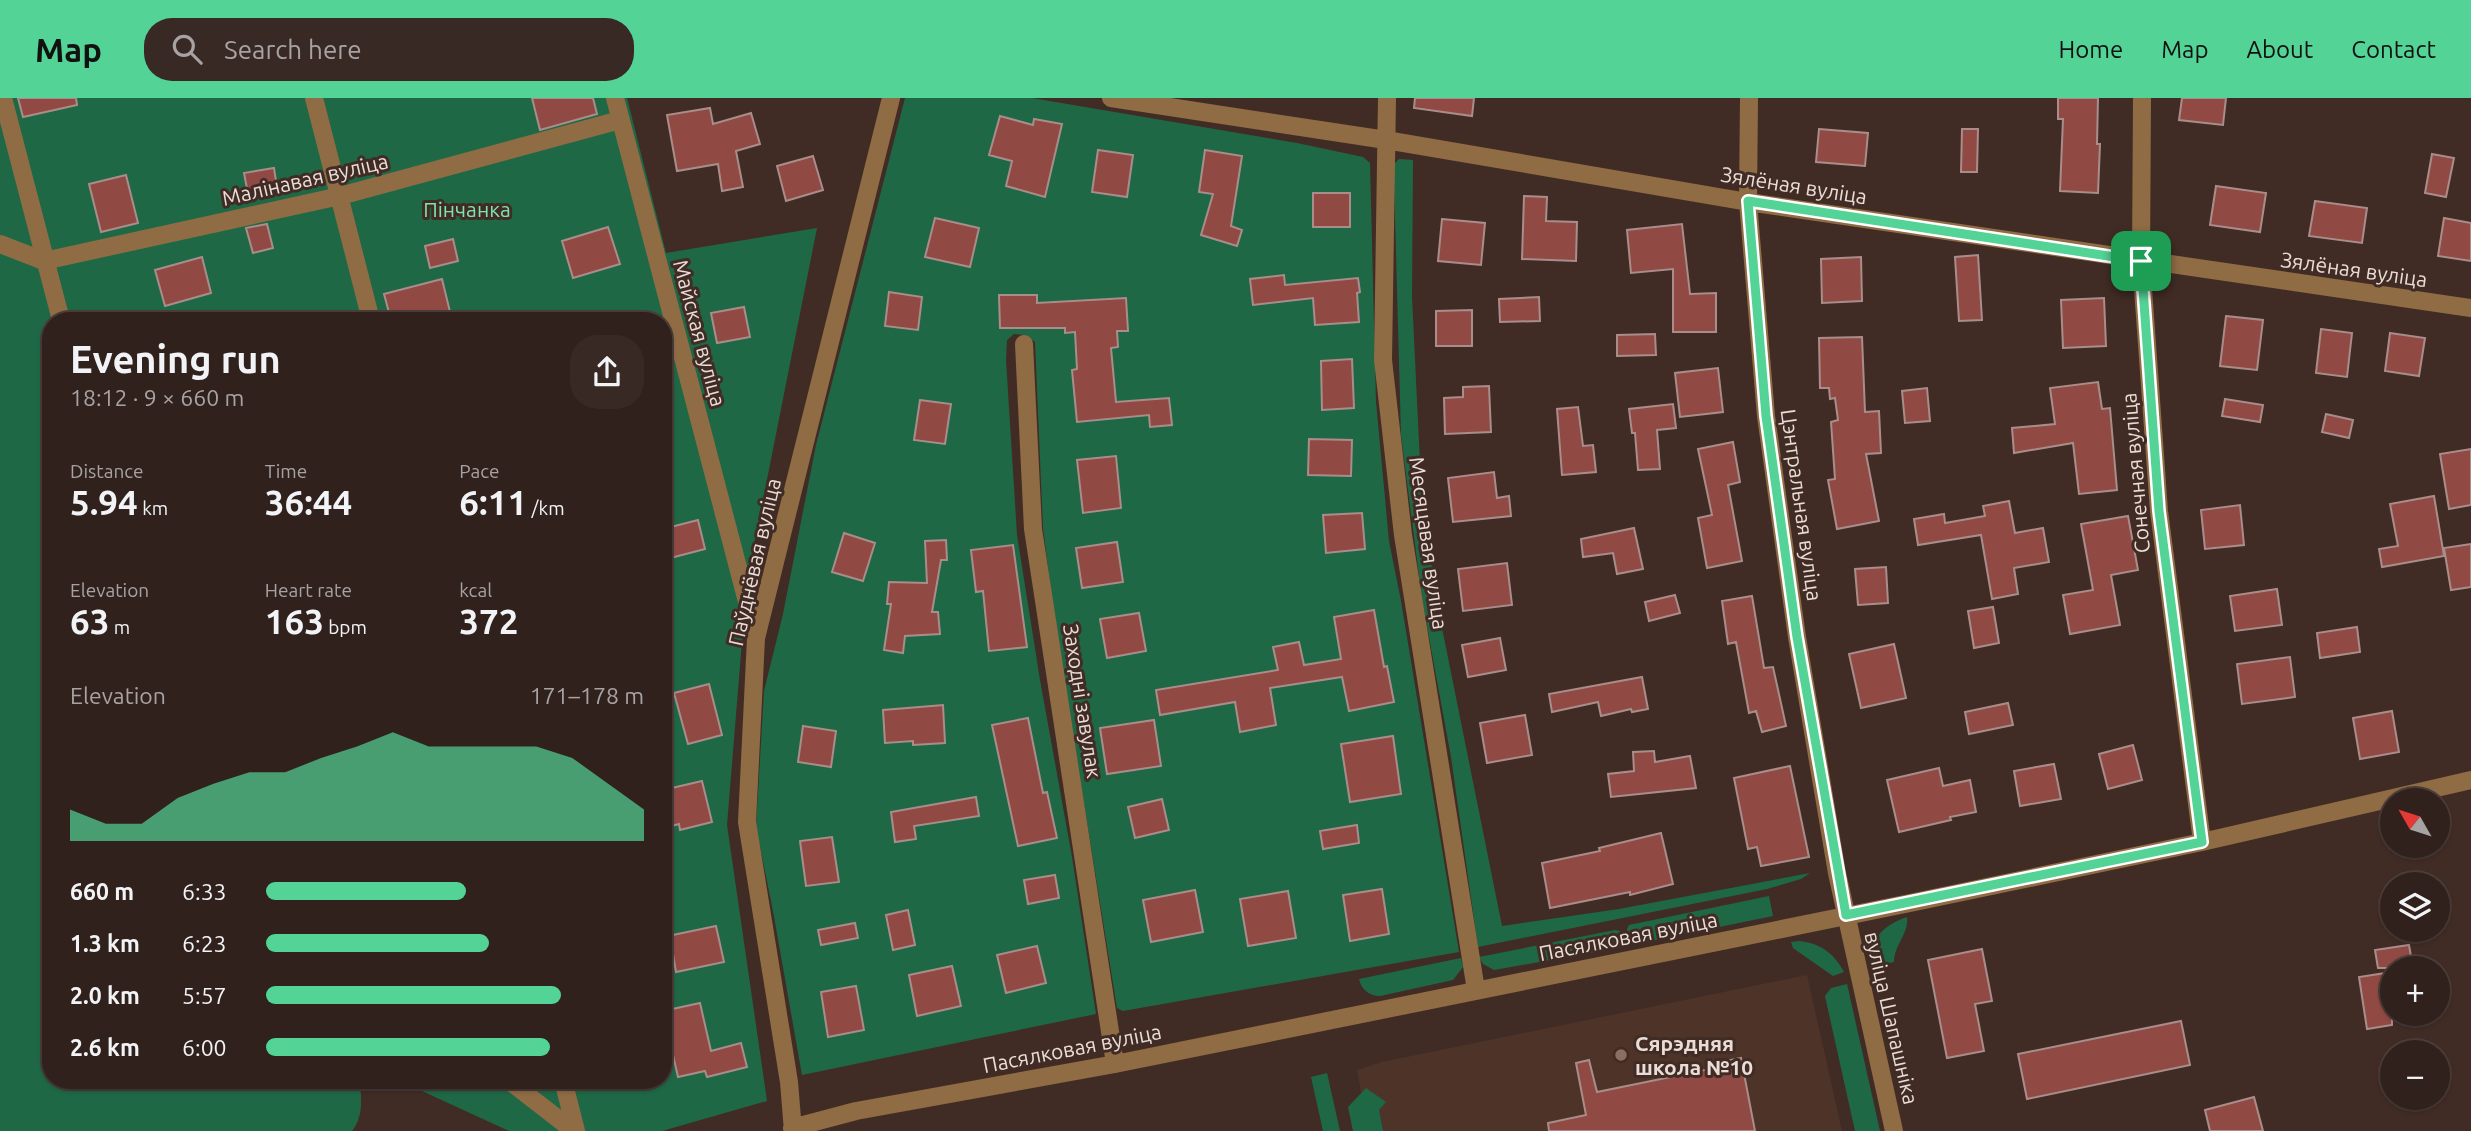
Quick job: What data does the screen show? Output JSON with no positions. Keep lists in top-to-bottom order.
{
  "streets": {
    "street": [
      "Малінавая вуліца",
      "Зялёная вуліца",
      "Майская вуліца",
      "Сонечная вуліца",
      "Цэнтральная вуліца",
      "Месяцавая вуліца",
      "Паўднёвая вуліца",
      "Заходні завулак",
      "Пасялковая вуліца",
      "вуліца Шапашніка"
    ]
  },
  "crossings": [
    ["Малінавая вуліца", "Майская вуліца"],
    ["Зялёная вуліца", "Сонечная вуліца"],
    ["Зялёная вуліца", "Цэнтральная вуліца"],
    ["Зялёная вуліца", "Месяцавая вуліца"],
    ["Майская вуліца", "Паўднёвая вуліца"],
    ["Сонечная вуліца", "Пасялковая вуліца"],
    ["Цэнтральная вуліца", "Пасялковая вуліца"],
    ["Цэнтральная вуліца", "вуліца Шапашніка"],
    ["Месяцавая вуліца", "Пасялковая вуліца"],
    ["Паўднёвая вуліца", "Пасялковая вуліца"],
    ["Заходні завулак", "Пасялковая вуліца"],
    ["Пасялковая вуліца", "вуліца Шапашніка"]
  ],
  "parks": ["Пінчанка"],
  "places": ["Сярэдняя школа №10"],
  "north": "top left",
  "page": {
    "header": "Map",
    "search": "Search here",
    "nav": [
      "Home",
      "Map",
      "About",
      "Contact"
    ],
    "heading": ["Evening run", "18:12 · 9 × 660 m"],
    "stats": [
      ["Distance", "5.94 km"],
      ["Time", "36:44"],
      ["Pace", "6:11 /km"],
      ["Elevation", "63 m"],
      ["Heart rate", "163 bpm"],
      ["kcal", "372"]
    ],
    "chart": ["Elevation", "171–178 m"],
    "map_buttons": ["+", "−"],
    "list": [
      {
        "name": "660 m",
        "note": "6:33"
      },
      {
        "name": "1.3 km",
        "note": "6:23"
      },
      {
        "name": "2.0 km",
        "note": "5:57"
      },
      {
        "name": "2.6 km",
        "note": "6:00"
      }
    ]
  }
}
